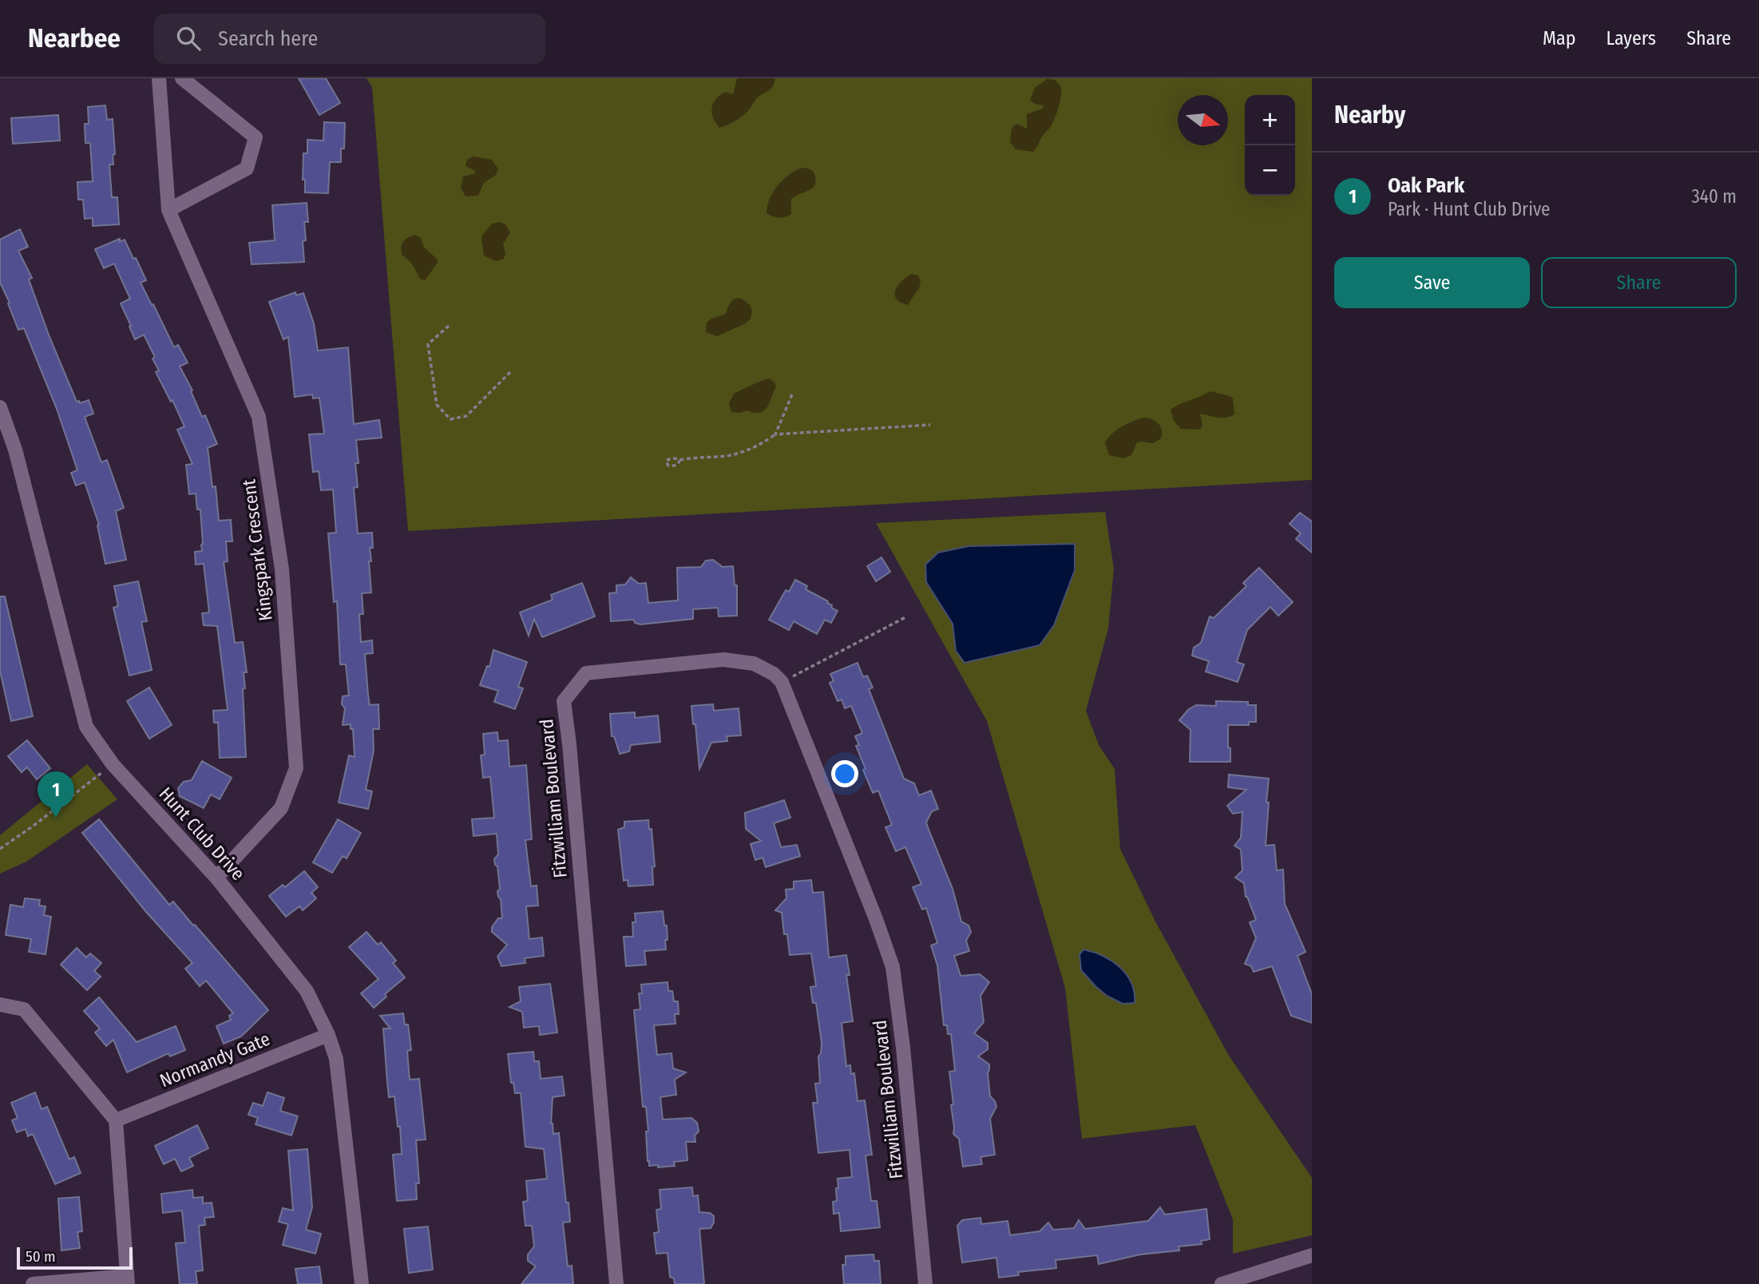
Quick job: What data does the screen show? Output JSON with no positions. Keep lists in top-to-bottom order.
{
  "streets": {
    "street": [
      "Kingspark Crescent",
      "Fitzwilliam Boulevard",
      "Hunt Club Drive",
      "Normandy Gate"
    ]
  },
  "crossings": [
    ["Kingspark Crescent", "Hunt Club Drive"],
    ["Hunt Club Drive", "Normandy Gate"]
  ],
  "scale_bar": "50 m",
  "north": "right",
  "page": {
    "header": "Nearbee",
    "search": "Search here",
    "nav": ["Map", "Layers", "Share"],
    "heading": "Nearby",
    "map_buttons": ["+", "−"],
    "list": [
      {
        "mark": "1",
        "name": "Oak Park",
        "note": "Park · Hunt Club Drive",
        "value": "340 m"
      }
    ],
    "buttons": ["Save", "Share"],
    "pins": "1",
    "scale": "50 m"
  }
}
